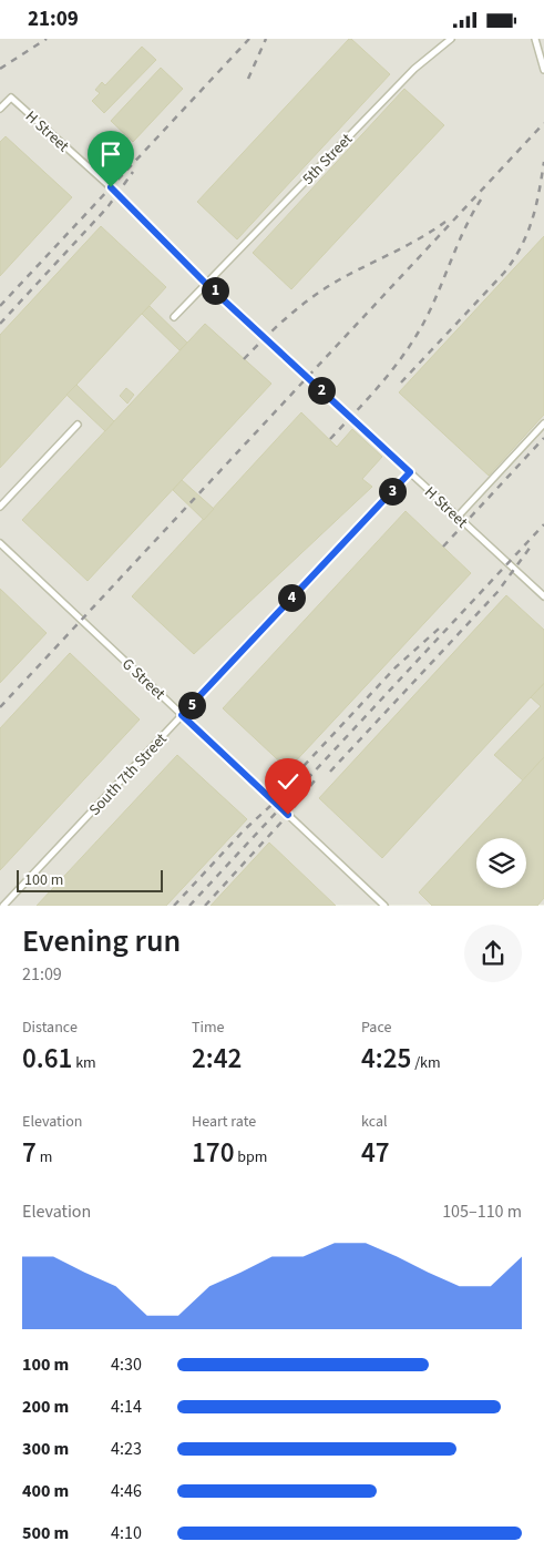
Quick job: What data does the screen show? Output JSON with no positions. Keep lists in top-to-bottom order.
{
  "streets": {
    "lane": [
      "H Street",
      "5th Street",
      "G Street",
      "South 7th Street"
    ]
  },
  "crossings": [
    ["H Street", "5th Street"],
    ["H Street", "South 7th Street"],
    ["G Street", "South 7th Street"]
  ],
  "scale_bar": "100 m",
  "page": {
    "status": "21:09",
    "pins": [
      "1",
      "2",
      "3",
      "4",
      "5"
    ],
    "scale": "100 m",
    "heading": ["Evening run", "21:09"],
    "stats": [
      ["Distance", "0.61 km"],
      ["Time", "2:42"],
      ["Pace", "4:25 /km"],
      ["Elevation", "7 m"],
      ["Heart rate", "170 bpm"],
      ["kcal", "47"]
    ],
    "chart": ["Elevation", "105–110 m"],
    "list": [
      {
        "name": "100 m",
        "note": "4:30"
      },
      {
        "name": "200 m",
        "note": "4:14"
      },
      {
        "name": "300 m",
        "note": "4:23"
      },
      {
        "name": "400 m",
        "note": "4:46"
      },
      {
        "name": "500 m",
        "note": "4:10"
      }
    ]
  }
}
